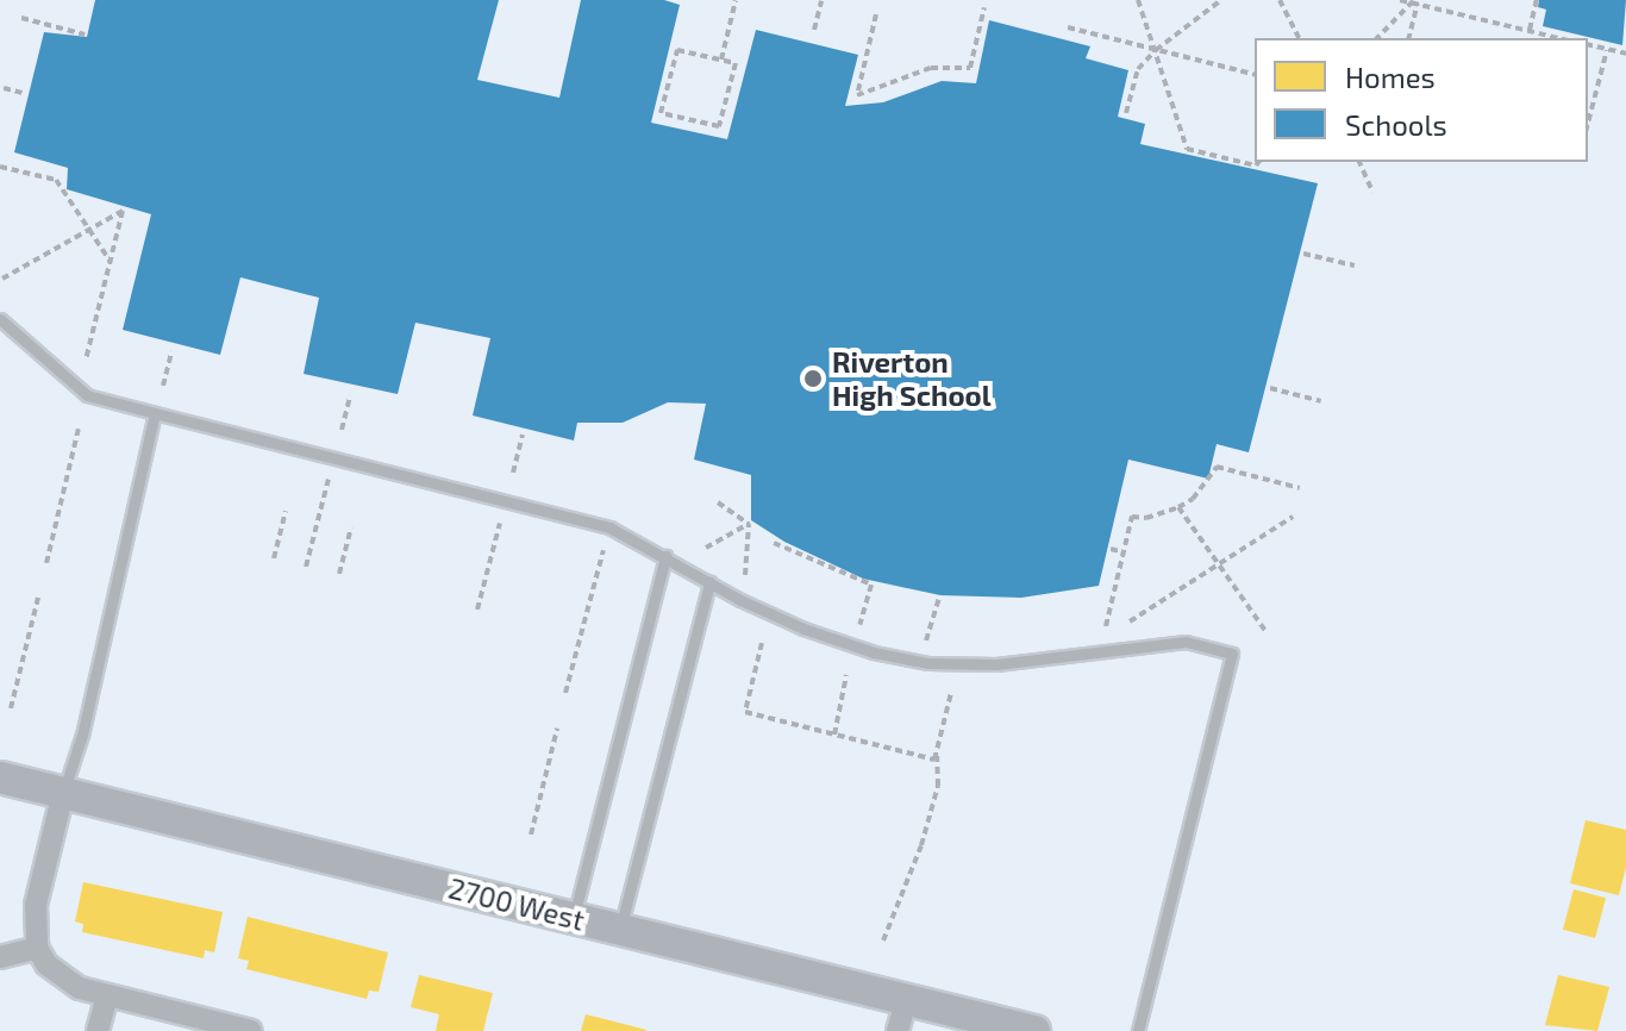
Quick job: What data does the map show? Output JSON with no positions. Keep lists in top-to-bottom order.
{
  "streets": {
    "main road": ["2700 West"]
  },
  "places": ["Riverton High School"],
  "legend": ["Homes", "Schools"]
}
